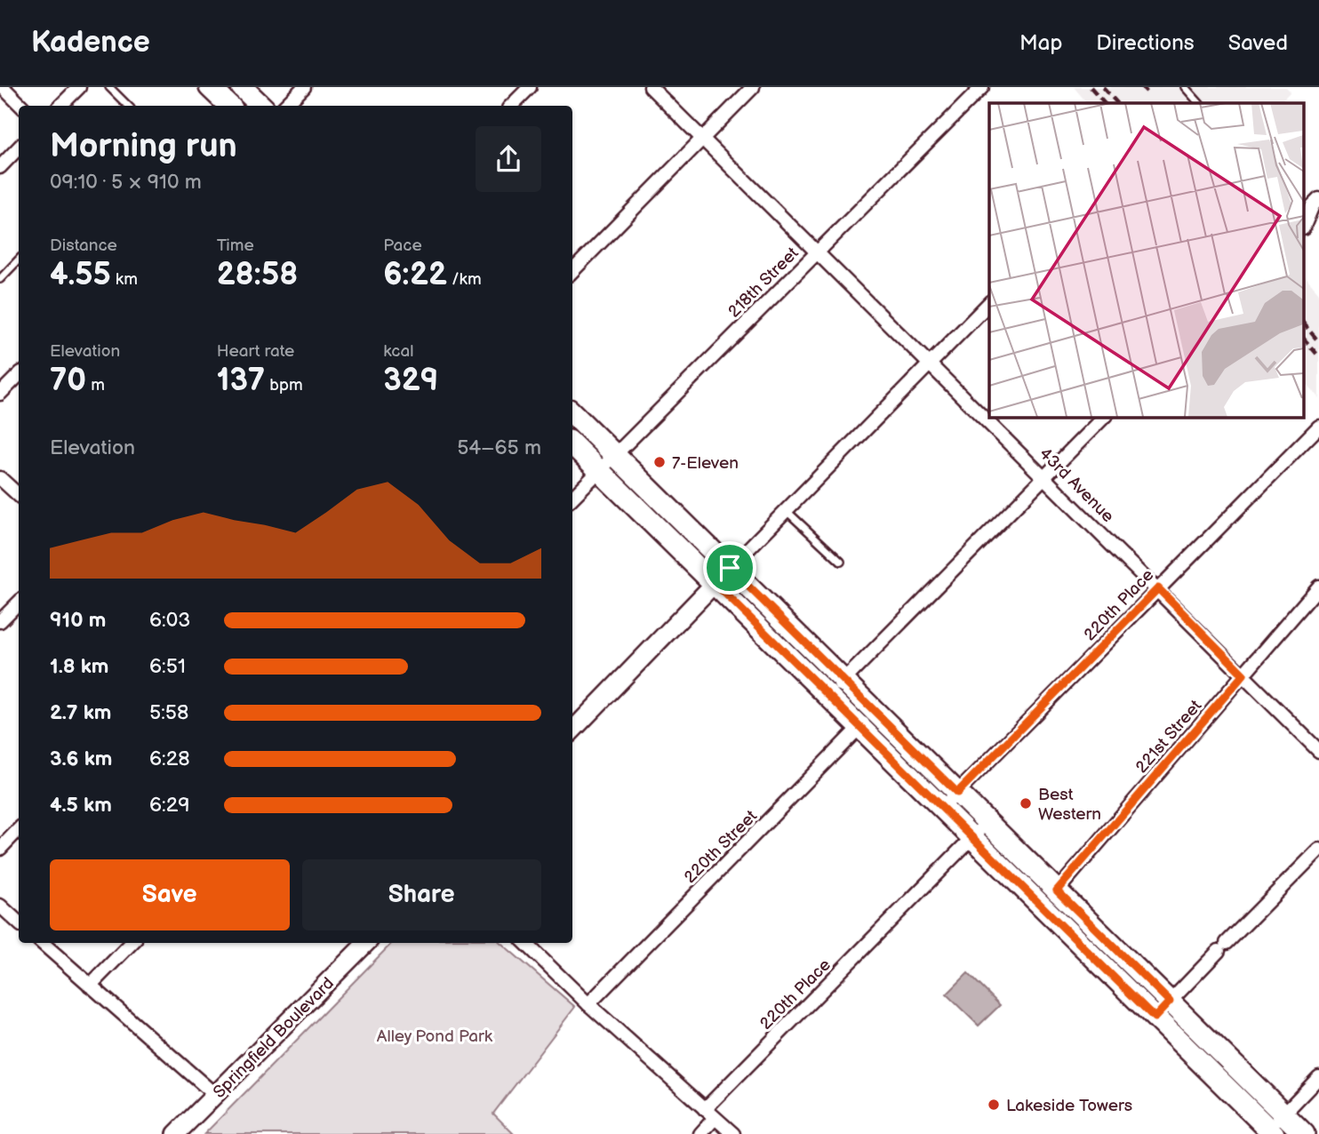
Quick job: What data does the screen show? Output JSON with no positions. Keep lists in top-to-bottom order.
{
  "streets": {
    "main road": ["Springfield Boulevard"],
    "street": [
      "218th Street",
      "43rd Avenue",
      "220th Place",
      "221st Street",
      "220th Street"
    ]
  },
  "crossings": [
    ["218th Street", "43rd Avenue"],
    ["43rd Avenue", "220th Place"],
    ["43rd Avenue", "221st Street"]
  ],
  "parks": ["Alley Pond Park"],
  "places": ["7-Eleven", "Best Western", "Lakeside Towers"],
  "page": {
    "header": "Kadence",
    "nav": ["Map", "Directions", "Saved"],
    "heading": ["Morning run", "09:10 · 5 × 910 m"],
    "stats": [
      ["Distance", "4.55 km"],
      ["Time", "28:58"],
      ["Pace", "6:22 /km"],
      ["Elevation", "70 m"],
      ["Heart rate", "137 bpm"],
      ["kcal", "329"]
    ],
    "chart": ["Elevation", "54–65 m"],
    "list": [
      {
        "name": "910 m",
        "note": "6:03"
      },
      {
        "name": "1.8 km",
        "note": "6:51"
      },
      {
        "name": "2.7 km",
        "note": "5:58"
      },
      {
        "name": "3.6 km",
        "note": "6:28"
      },
      {
        "name": "4.5 km",
        "note": "6:29"
      }
    ],
    "buttons": ["Save", "Share"]
  }
}
